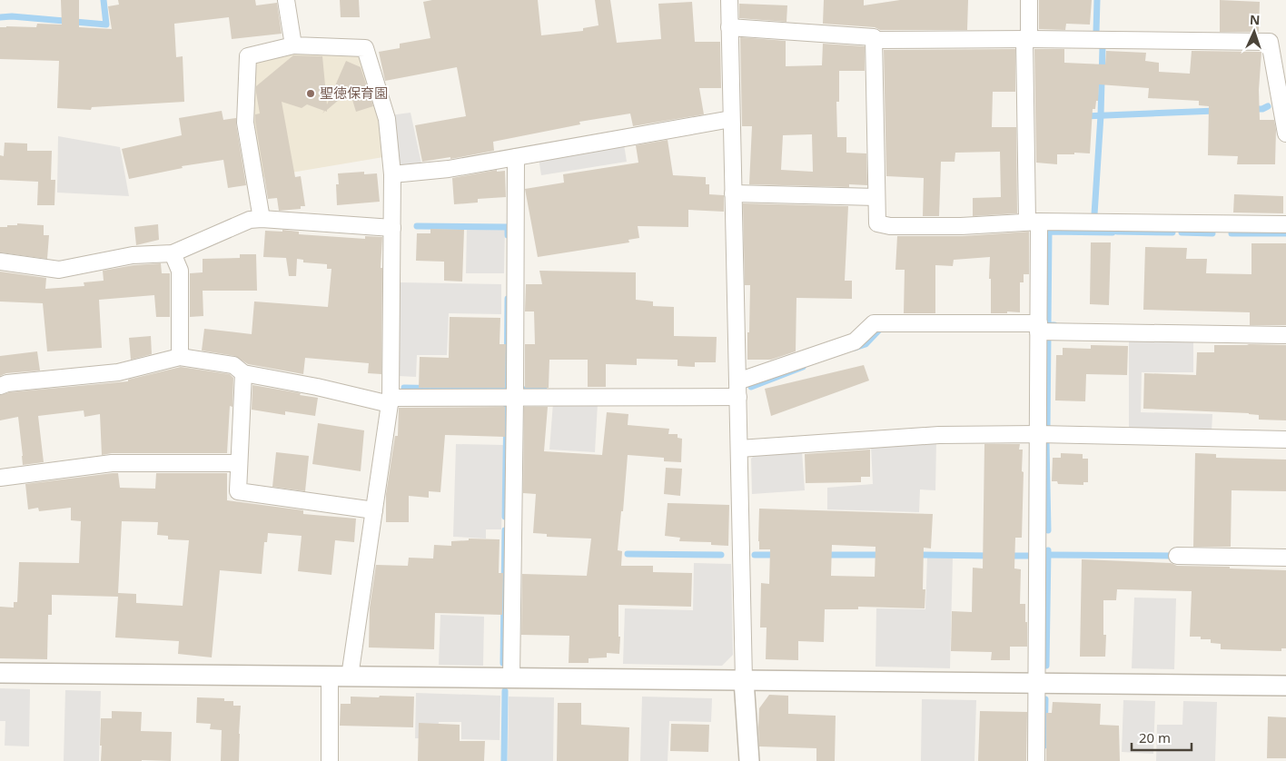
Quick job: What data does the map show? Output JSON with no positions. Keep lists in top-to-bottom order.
{
  "places": ["聖徳保育園"],
  "scale_bar": "20 m",
  "north": "top"
}
